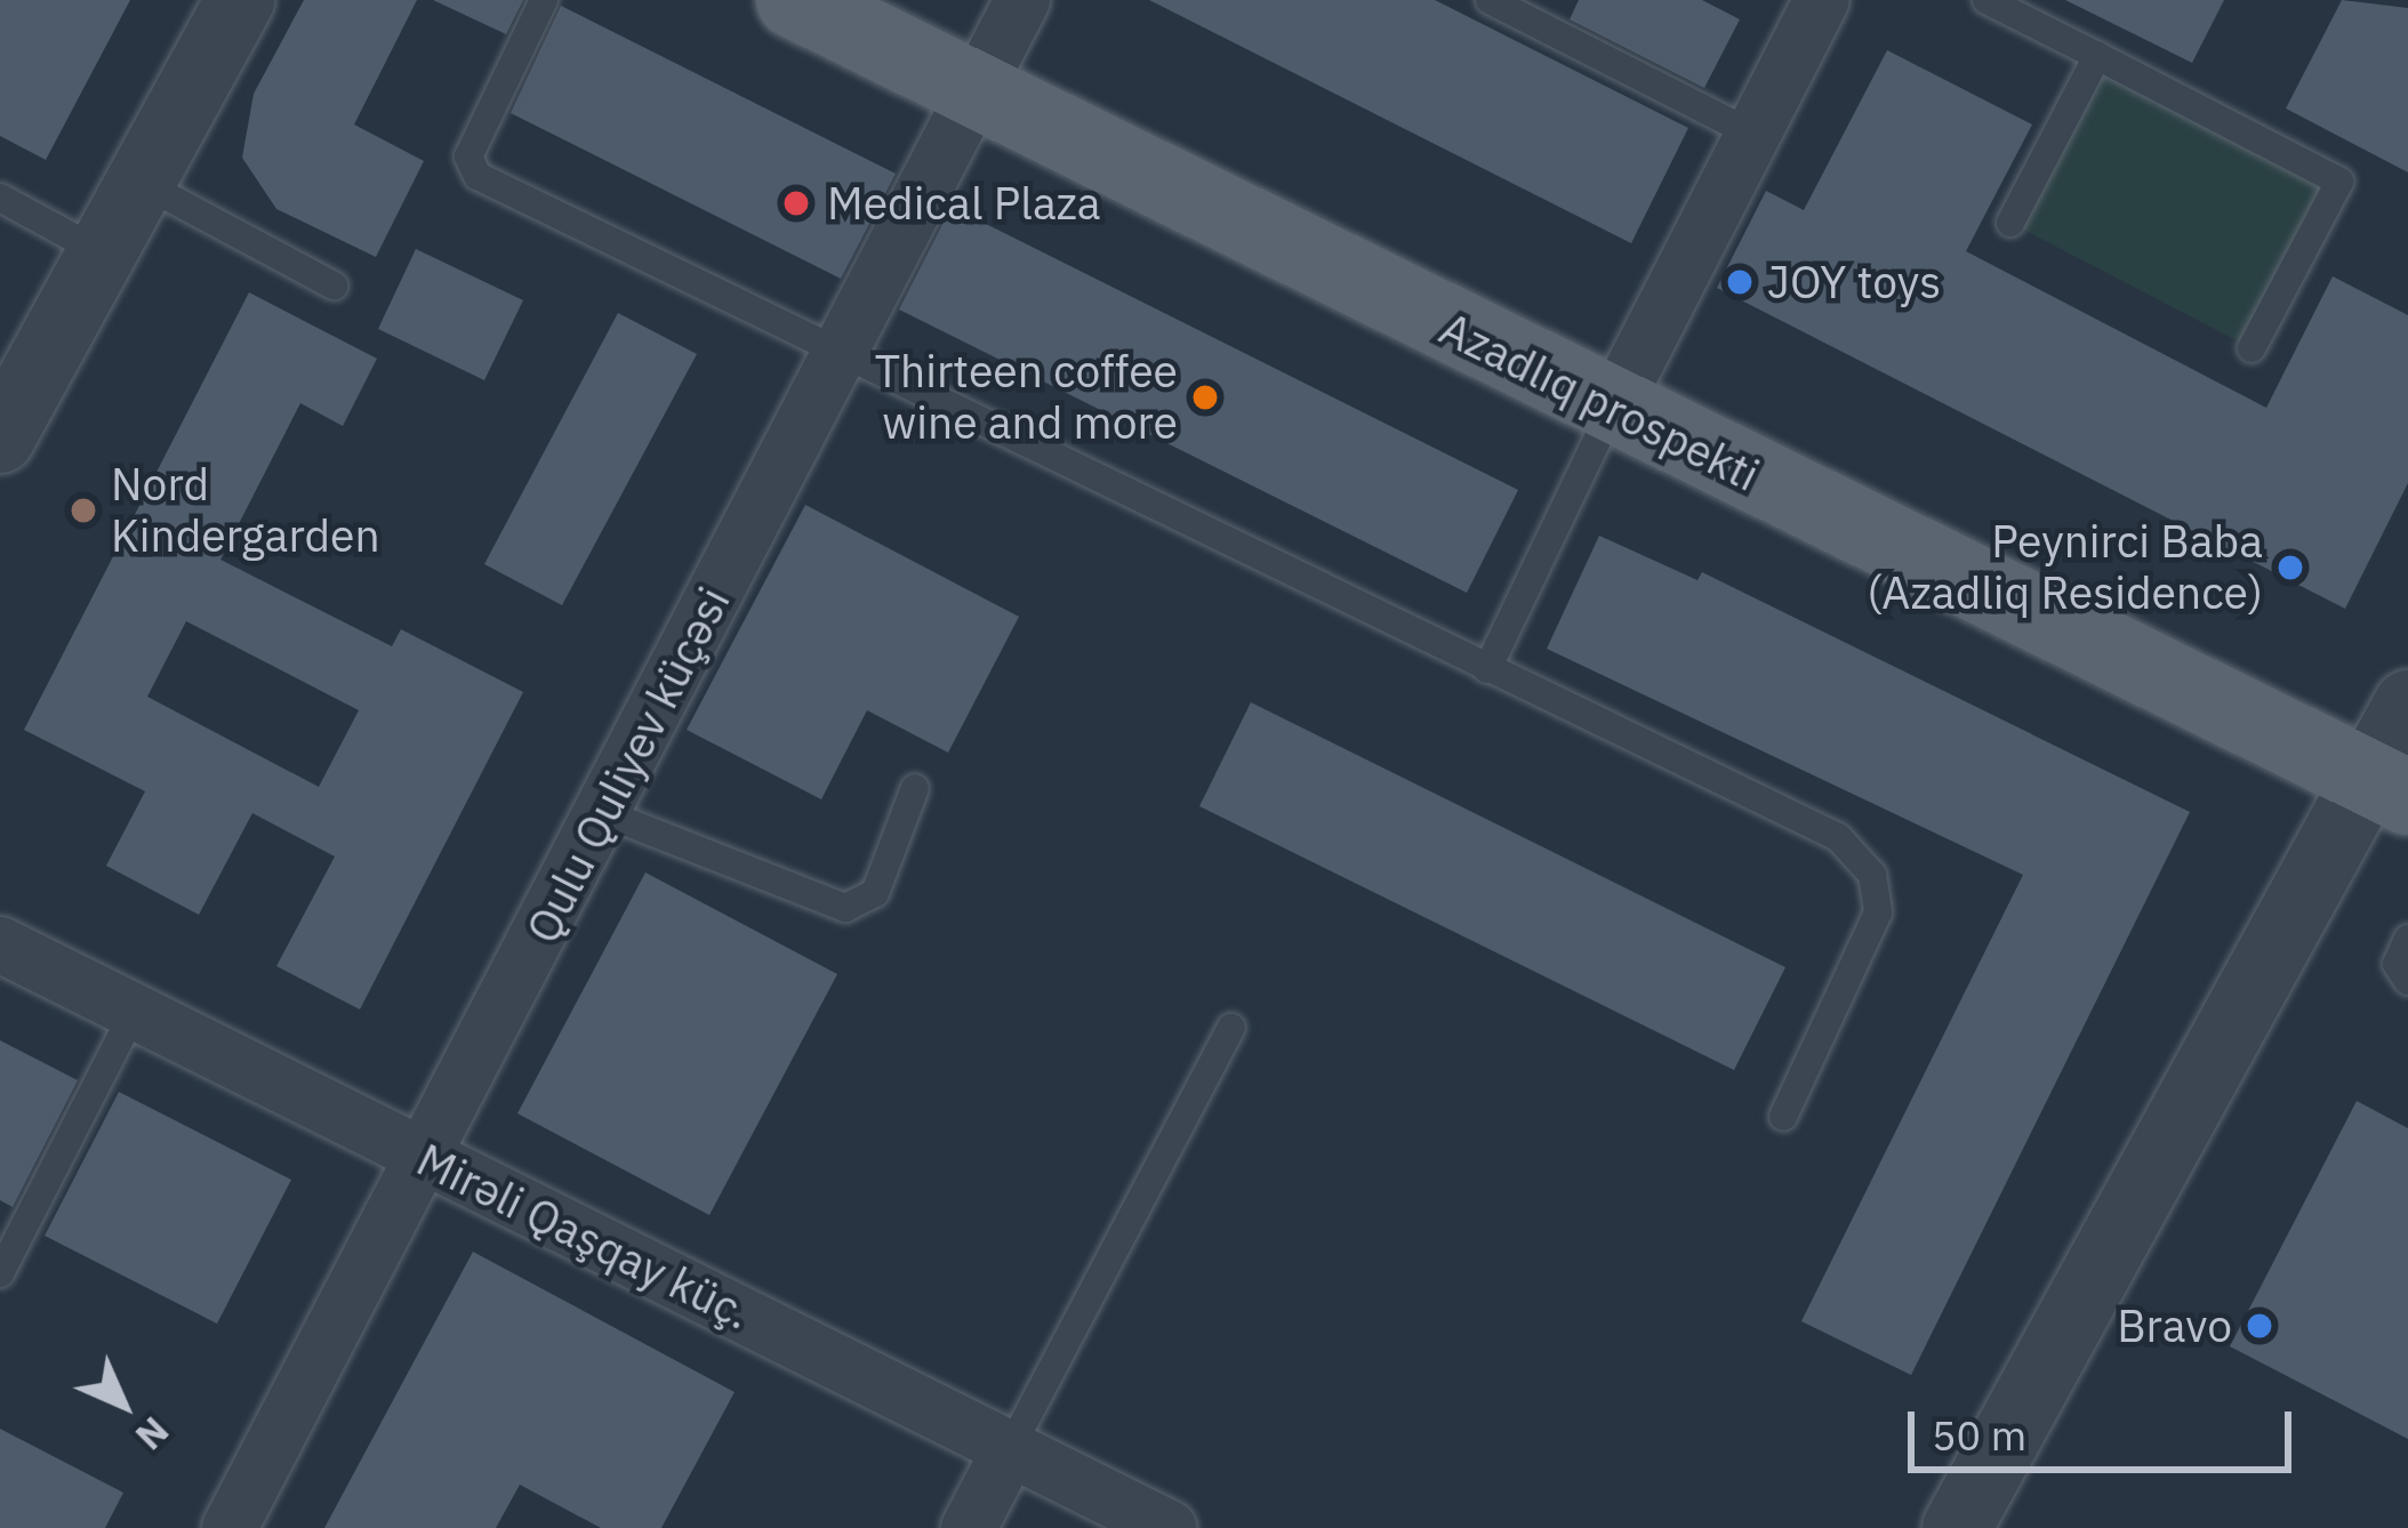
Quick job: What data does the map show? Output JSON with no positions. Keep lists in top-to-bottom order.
{
  "streets": {
    "main road": ["Azadlıq prospekti"],
    "street": ["Qulu Quliyev küçəsi", "Mirəli Qaşqay küç."]
  },
  "crossings": [
    ["Azadlıq prospekti", "Qulu Quliyev küçəsi"],
    ["Qulu Quliyev küçəsi", "Mirəli Qaşqay küç."]
  ],
  "places": [
    "Medical Plaza",
    "JOY toys",
    "Thirteen coffee wine and more",
    "Nord Kindergarden",
    "Peynirci Baba (Azadliq Residence)",
    "Bravo"
  ],
  "scale_bar": "50 m",
  "north": "bottom right"
}
